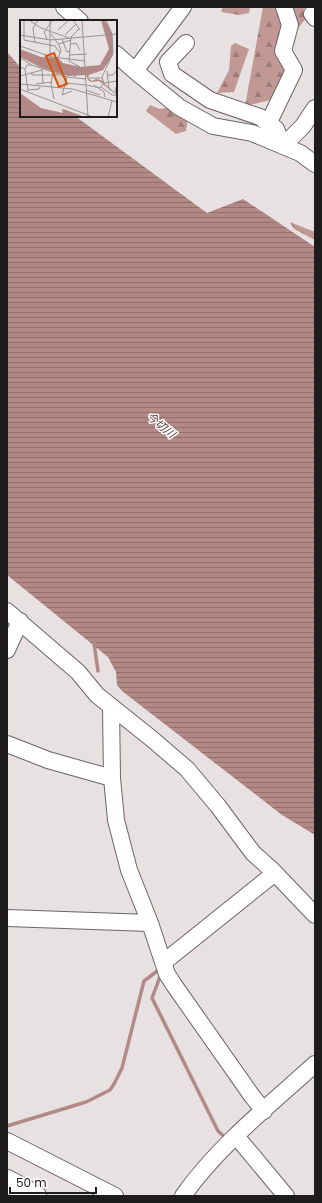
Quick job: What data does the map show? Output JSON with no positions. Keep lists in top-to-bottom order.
{
  "water": ["今切川"],
  "scale_bar": "50 m"
}
